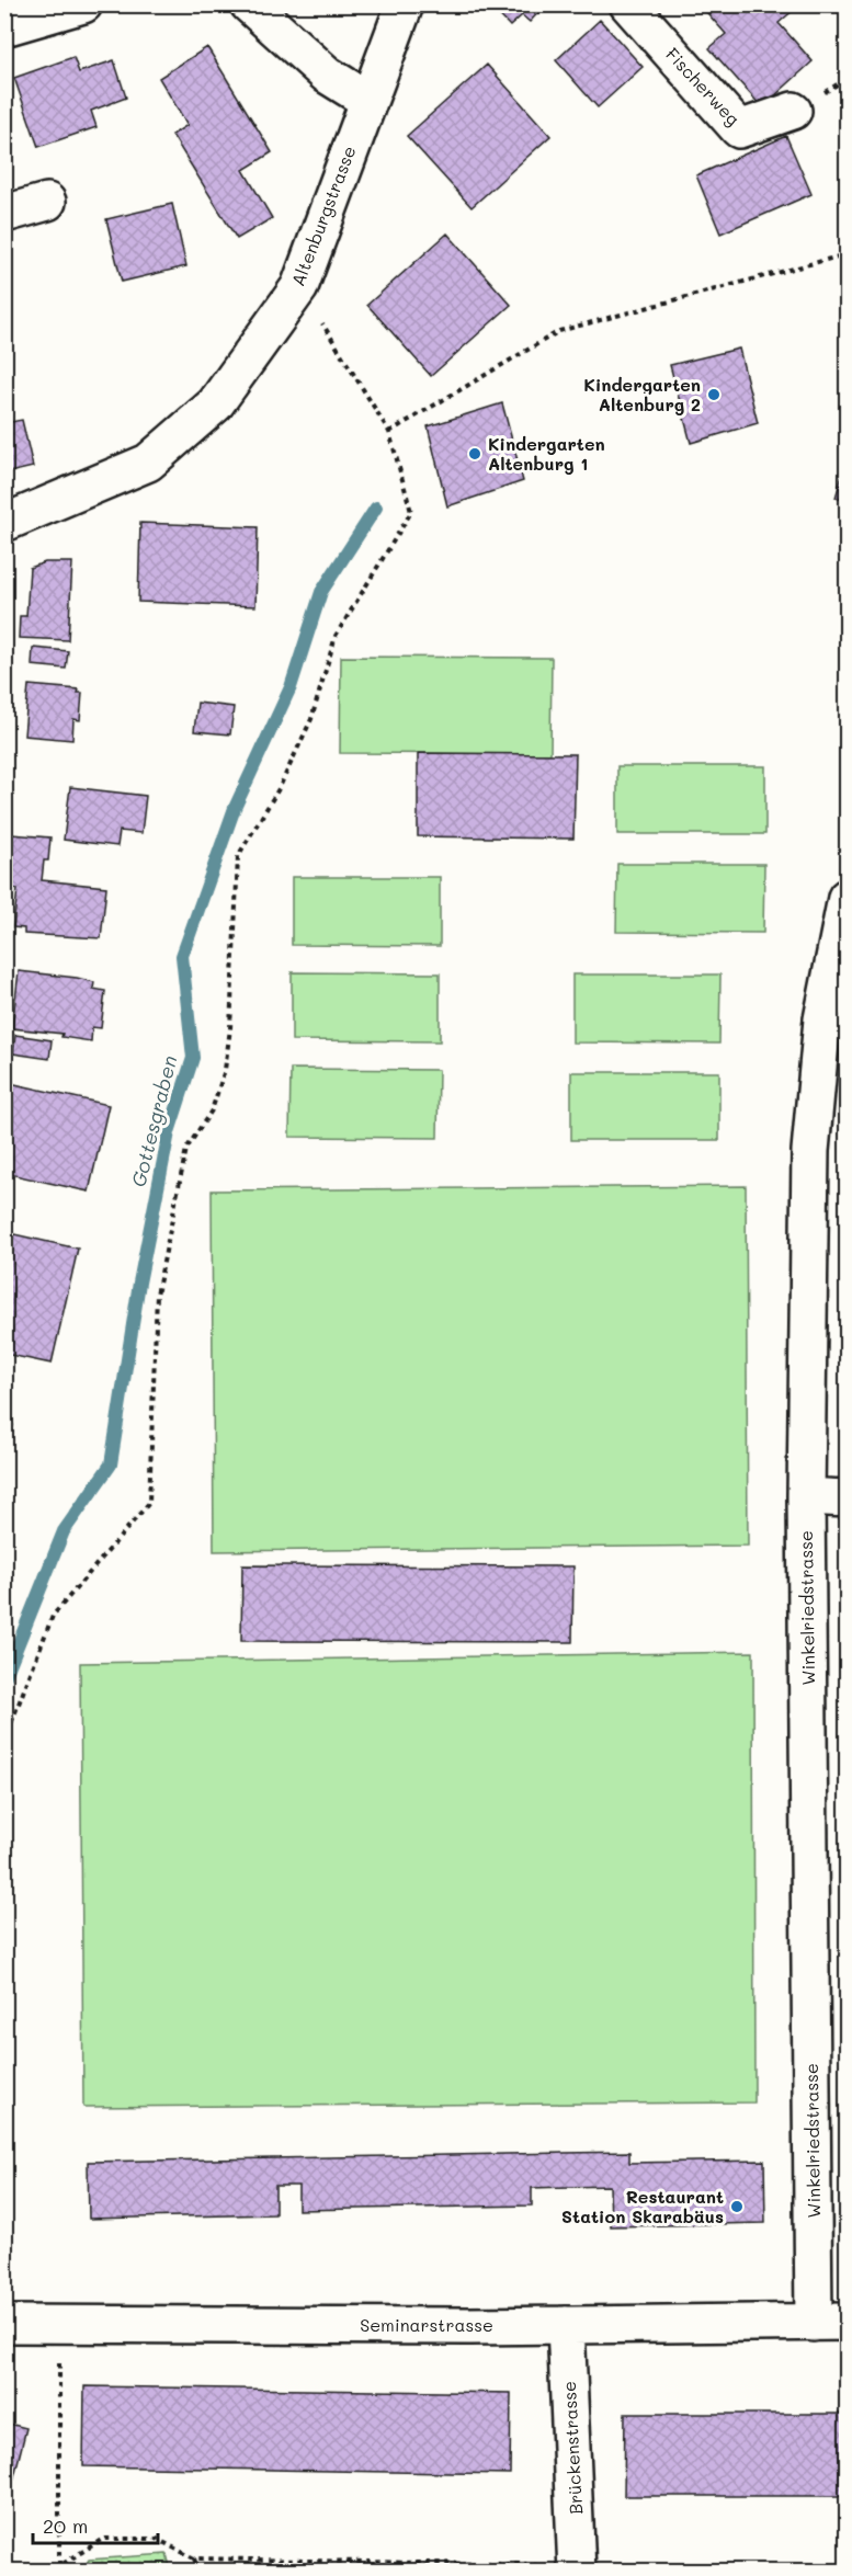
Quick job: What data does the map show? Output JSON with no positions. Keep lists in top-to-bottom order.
{
  "streets": {
    "street": [
      "Fischerweg",
      "Altenburgstrasse",
      "Winkelriedstrasse",
      "Seminarstrasse",
      "Brückenstrasse"
    ]
  },
  "crossings": [
    ["Winkelriedstrasse", "Seminarstrasse"],
    ["Seminarstrasse", "Brückenstrasse"]
  ],
  "water": ["Gottesgraben"],
  "places": ["Kindergarten Altenburg 2", "Kindergarten Altenburg 1", "Restaurant Station Skarabäus"],
  "scale_bar": "20 m"
}
